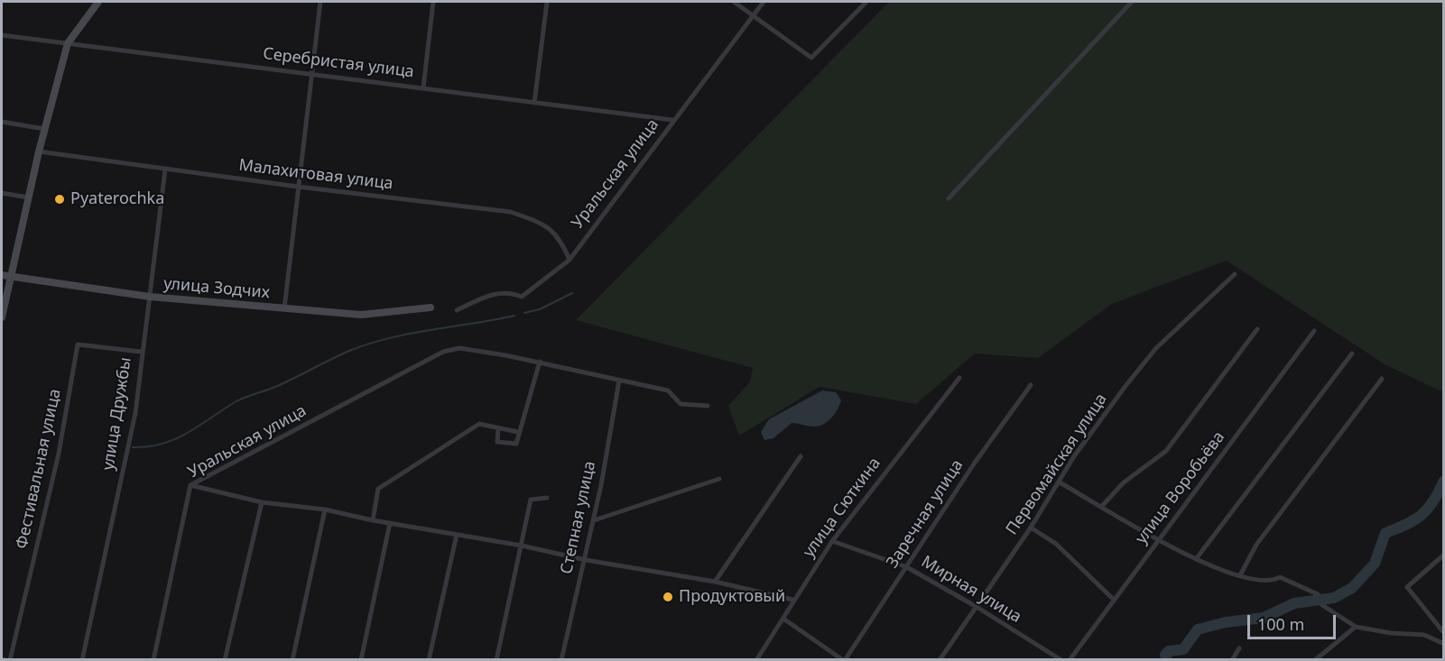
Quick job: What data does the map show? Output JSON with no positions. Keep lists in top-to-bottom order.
{
  "streets": {
    "street": [
      "Серебристая улица",
      "Уральская улица",
      "Малахитовая улица",
      "улица Зодчих",
      "улица Дружбы",
      "Первомайская улица",
      "Фестивальная улица",
      "улица Воробьёва",
      "улица Сюткина",
      "Заречная улица",
      "Степная улица",
      "Мирная улица"
    ]
  },
  "crossings": [
    ["Серебристая улица", "Уральская улица"],
    ["Уральская улица", "Малахитовая улица"],
    ["Малахитовая улица", "улица Дружбы"],
    ["улица Зодчих", "улица Дружбы"],
    ["улица Дружбы", "Фестивальная улица"],
    ["Первомайская улица", "Мирная улица"],
    ["улица Сюткина", "Мирная улица"],
    ["Заречная улица", "Мирная улица"]
  ],
  "places": ["Pyaterochka", "Продуктовый"],
  "scale_bar": "100 m"
}
